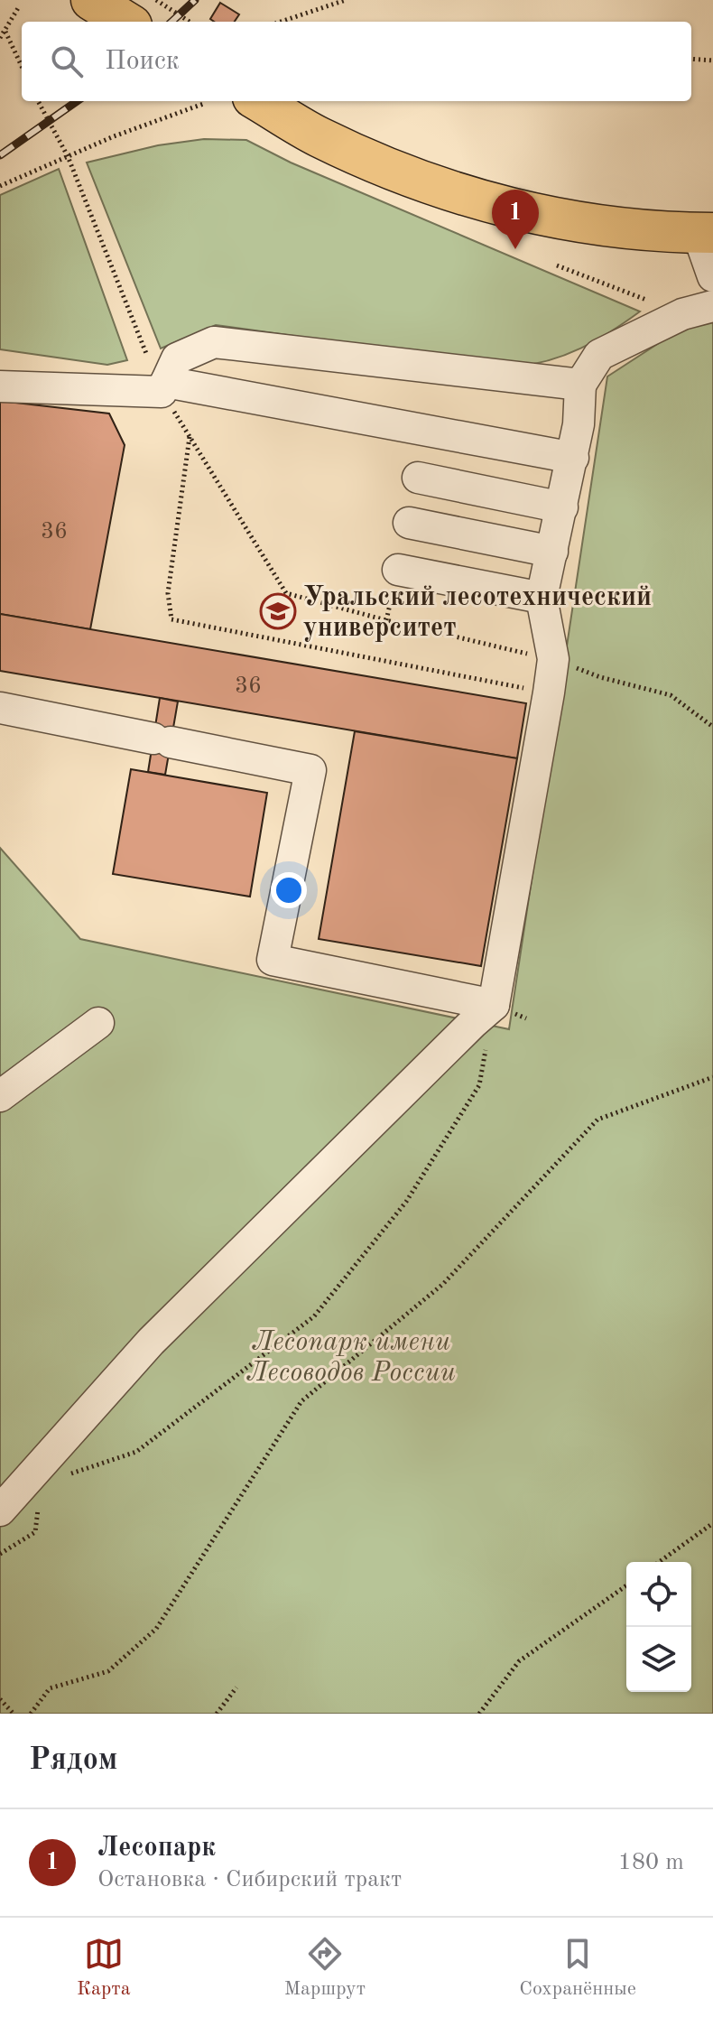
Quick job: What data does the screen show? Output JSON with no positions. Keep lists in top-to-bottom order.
{
  "parks": ["Лесопарк имени Лесоводов России"],
  "places": {
    "school or university": ["Уральский лесотехнический университет"]
  },
  "house_numbers": ["36", "36"],
  "page": {
    "search": "Поиск",
    "pins": "1",
    "heading": "Рядом",
    "list": [
      {
        "mark": "1",
        "name": "Лесопарк",
        "note": "Остановка · Сибирский тракт",
        "value": "180 m"
      }
    ],
    "nav": ["Карта", "Маршрут", "Сохранённые"]
  }
}
